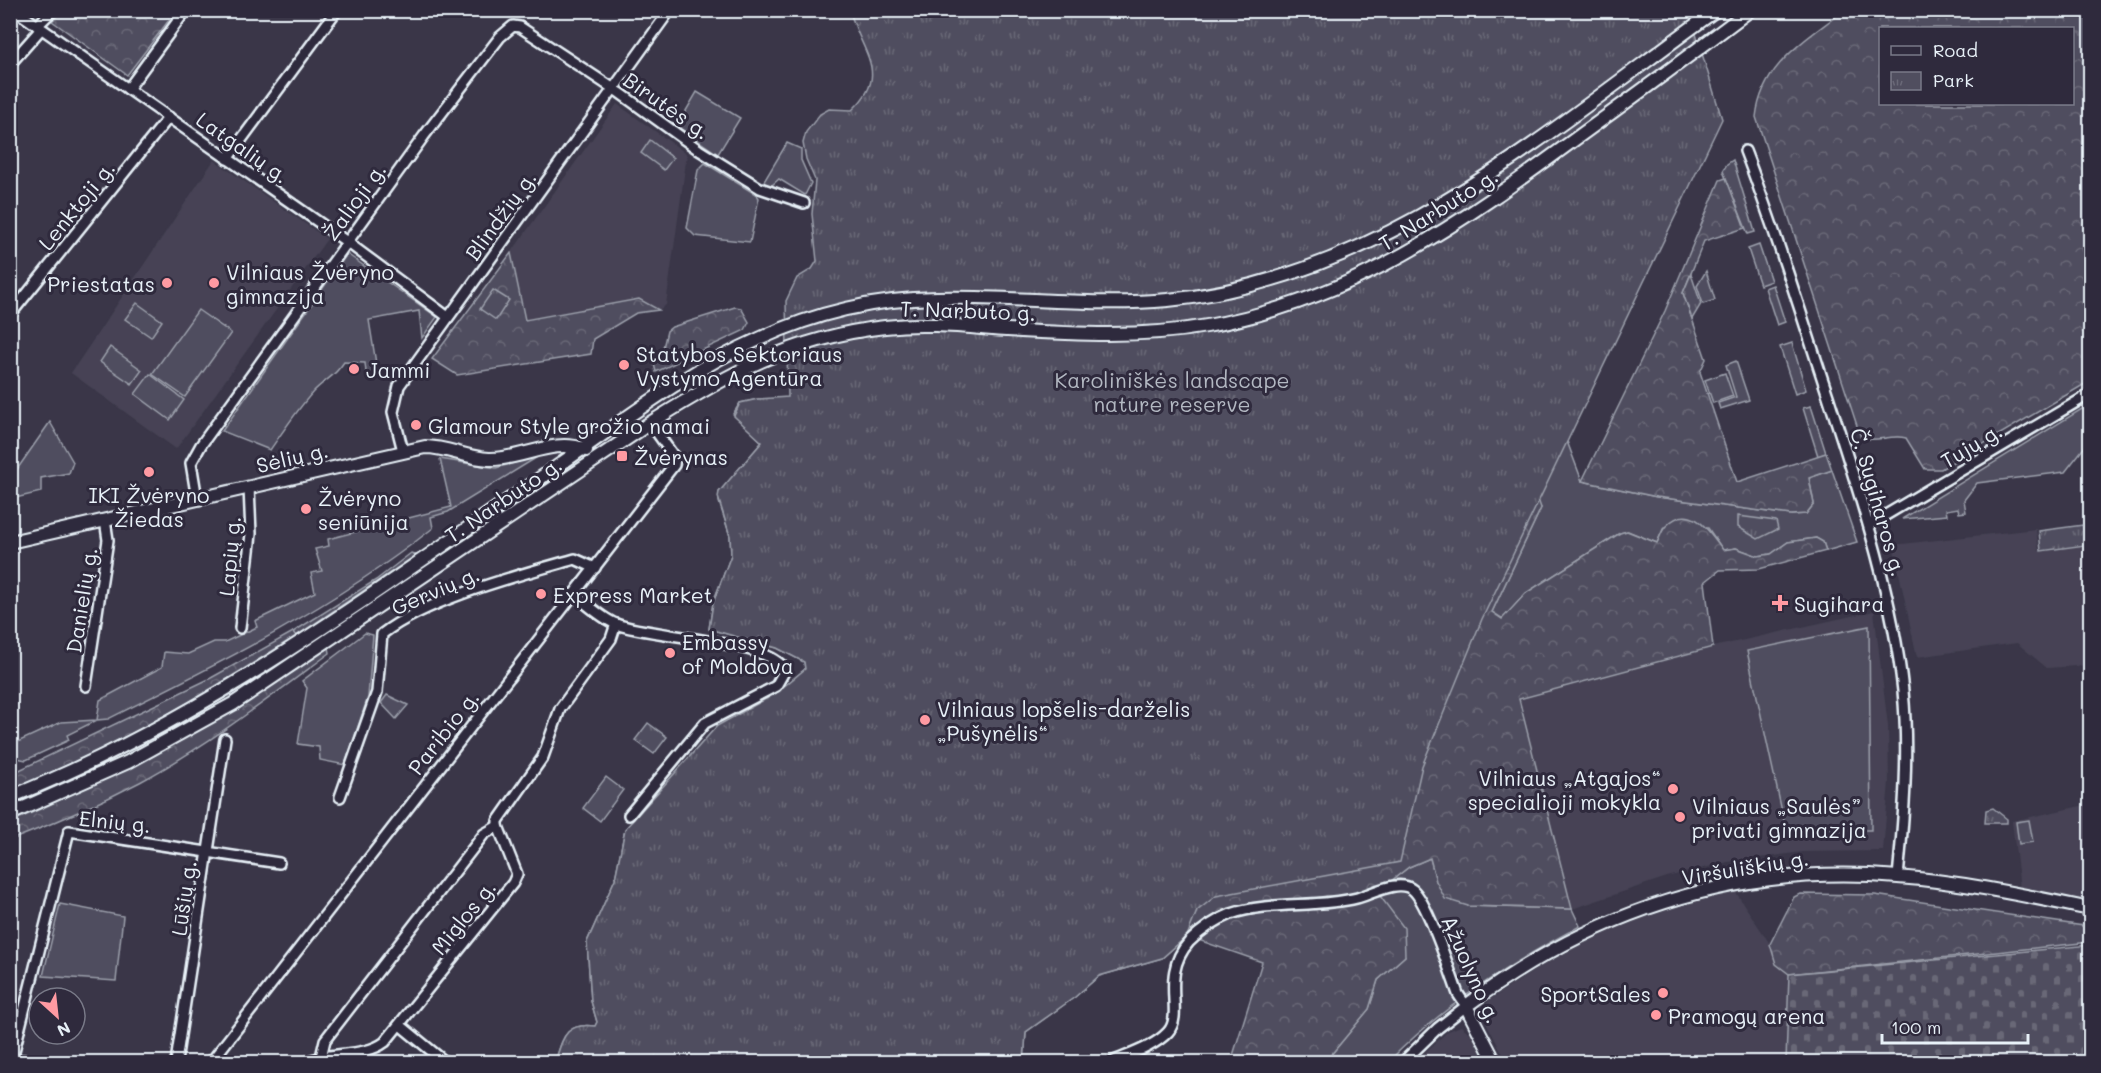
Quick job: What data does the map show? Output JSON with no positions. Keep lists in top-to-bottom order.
{
  "streets": {
    "main road": [
      "T. Narbuto g.",
      "Sėlių g.",
      "Viršuliškių g.",
      "Ąžuolyno g."
    ],
    "street": [
      "Birutės g.",
      "Latgalių g.",
      "Žalioji g.",
      "Lenktoji g.",
      "Blindžių g.",
      "Tujų g.",
      "Č. Sugiharos g.",
      "Lapių g.",
      "Gervių g.",
      "Danielių g.",
      "Paribio g.",
      "Elnių g.",
      "Lūšių g.",
      "Miglos g."
    ]
  },
  "crossings": [
    ["Birutės g.", "Žalioji g."],
    ["Birutės g.", "Blindžių g."],
    ["Latgalių g.", "Žalioji g."],
    ["Latgalių g.", "Lenktoji g."],
    ["Latgalių g.", "Blindžių g."],
    ["Žalioji g.", "Sėlių g."],
    ["T. Narbuto g.", "Sėlių g."],
    ["T. Narbuto g.", "Paribio g."],
    ["Blindžių g.", "Sėlių g."],
    ["Tujų g.", "Č. Sugiharos g."],
    ["Sėlių g.", "Lapių g."],
    ["Sėlių g.", "Danielių g."],
    ["Č. Sugiharos g.", "Viršuliškių g."],
    ["Gervių g.", "Paribio g."],
    ["Elnių g.", "Lūšių g."],
    ["Viršuliškių g.", "Ąžuolyno g."]
  ],
  "parks": ["Karoliniškės landscape nature reserve"],
  "places": {
    "other": [
      "Priestatas",
      "Vilniaus Žvėryno gimnazija",
      "Statybos Sektoriaus Vystymo Agentūra",
      "Jammi",
      "Glamour Style grožio namai",
      "IKI Žvėryno Žiedas",
      "Žvėryno seniūnija",
      "Express Market",
      "Embassy of Moldova",
      "Vilniaus lopšelis-darželis „Pušynėlis“",
      "Vilniaus „Atgajos“ specialioji mokykla",
      "Vilniaus „Saulės” privati gimnazija",
      "SportSales",
      "Pramogų arena"
    ],
    "transit": ["Žvėrynas"],
    "health": ["Sugihara"]
  },
  "legend": ["Road", "Park"],
  "scale_bar": "100 m",
  "north": "bottom right"
}
